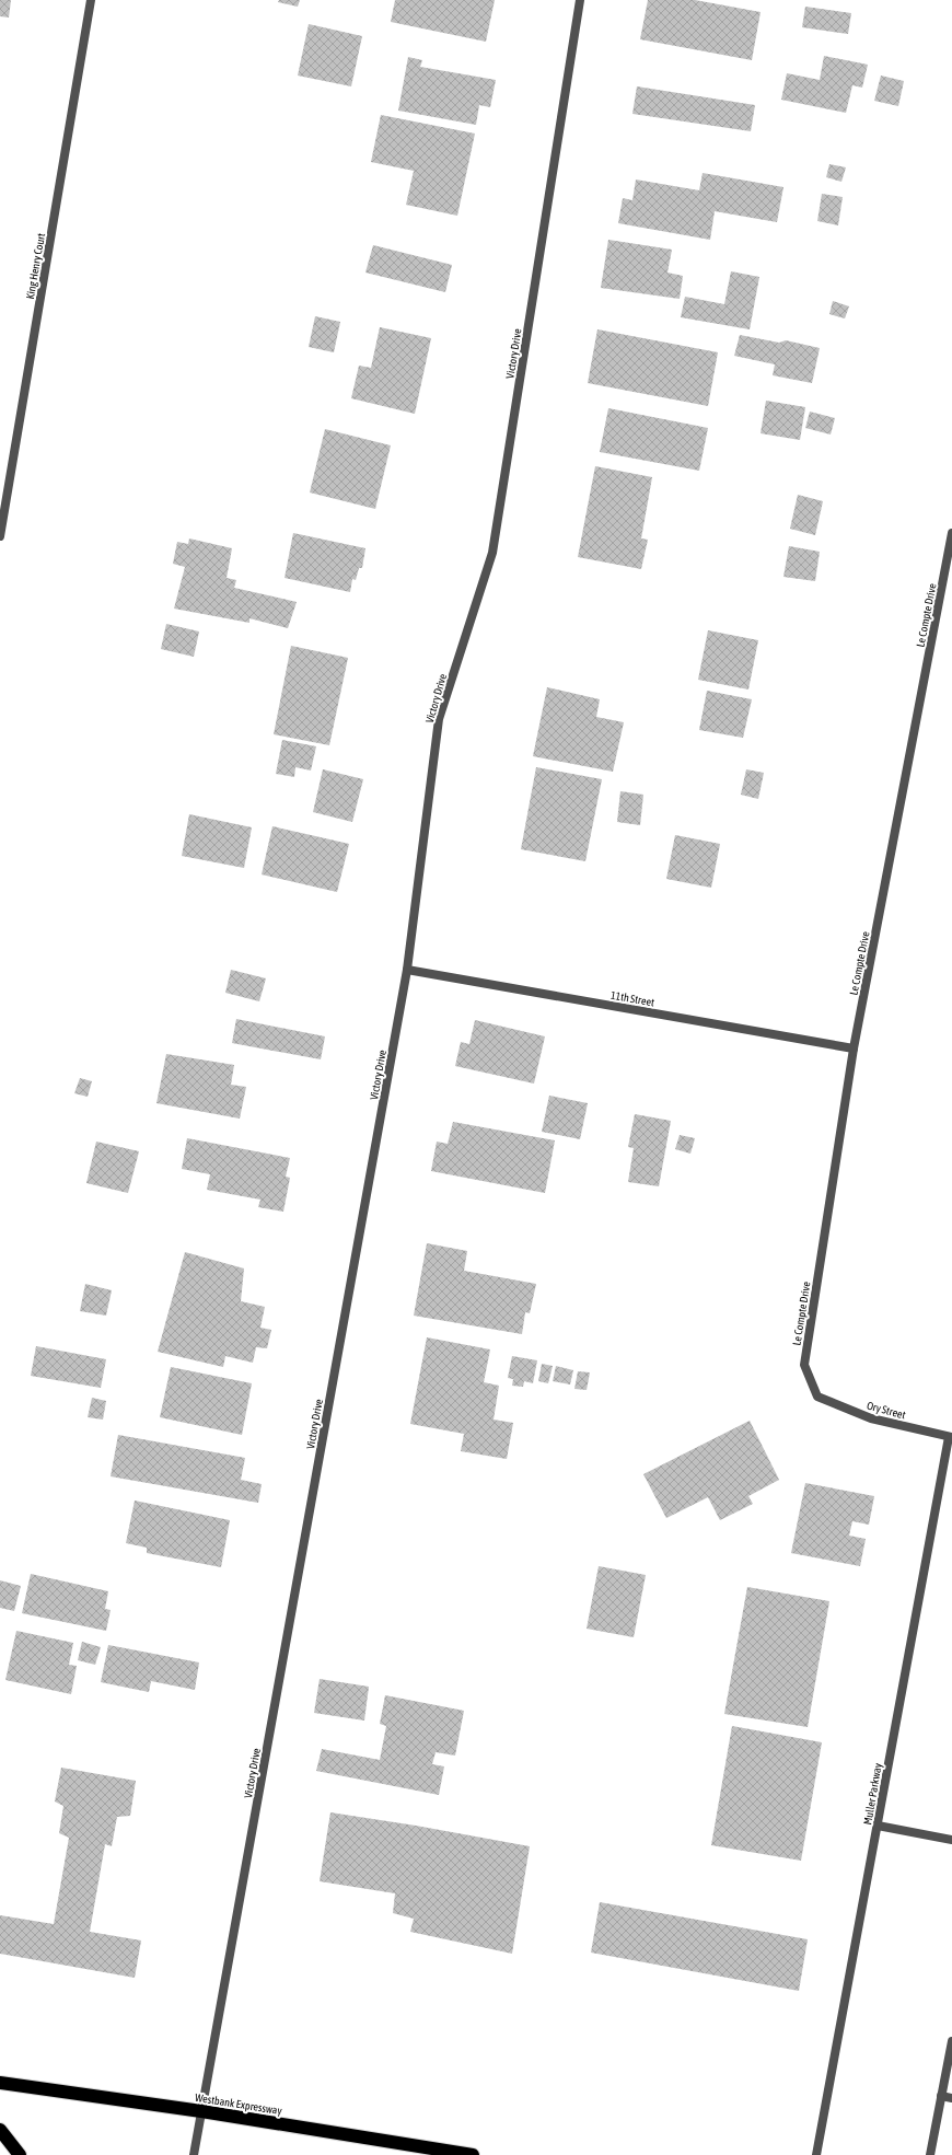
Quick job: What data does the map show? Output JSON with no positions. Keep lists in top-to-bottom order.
{
  "streets": {
    "highway": ["Westbank Expressway"],
    "street": [
      "King Henry Court",
      "Victory Drive",
      "Le Compte Drive",
      "11th Street",
      "Ory Street",
      "Muller Parkway"
    ]
  },
  "crossings": [
    ["Victory Drive", "11th Street"],
    ["Victory Drive", "Westbank Expressway"],
    ["Le Compte Drive", "11th Street"],
    ["Le Compte Drive", "Ory Street"],
    ["Ory Street", "Muller Parkway"]
  ]
}
